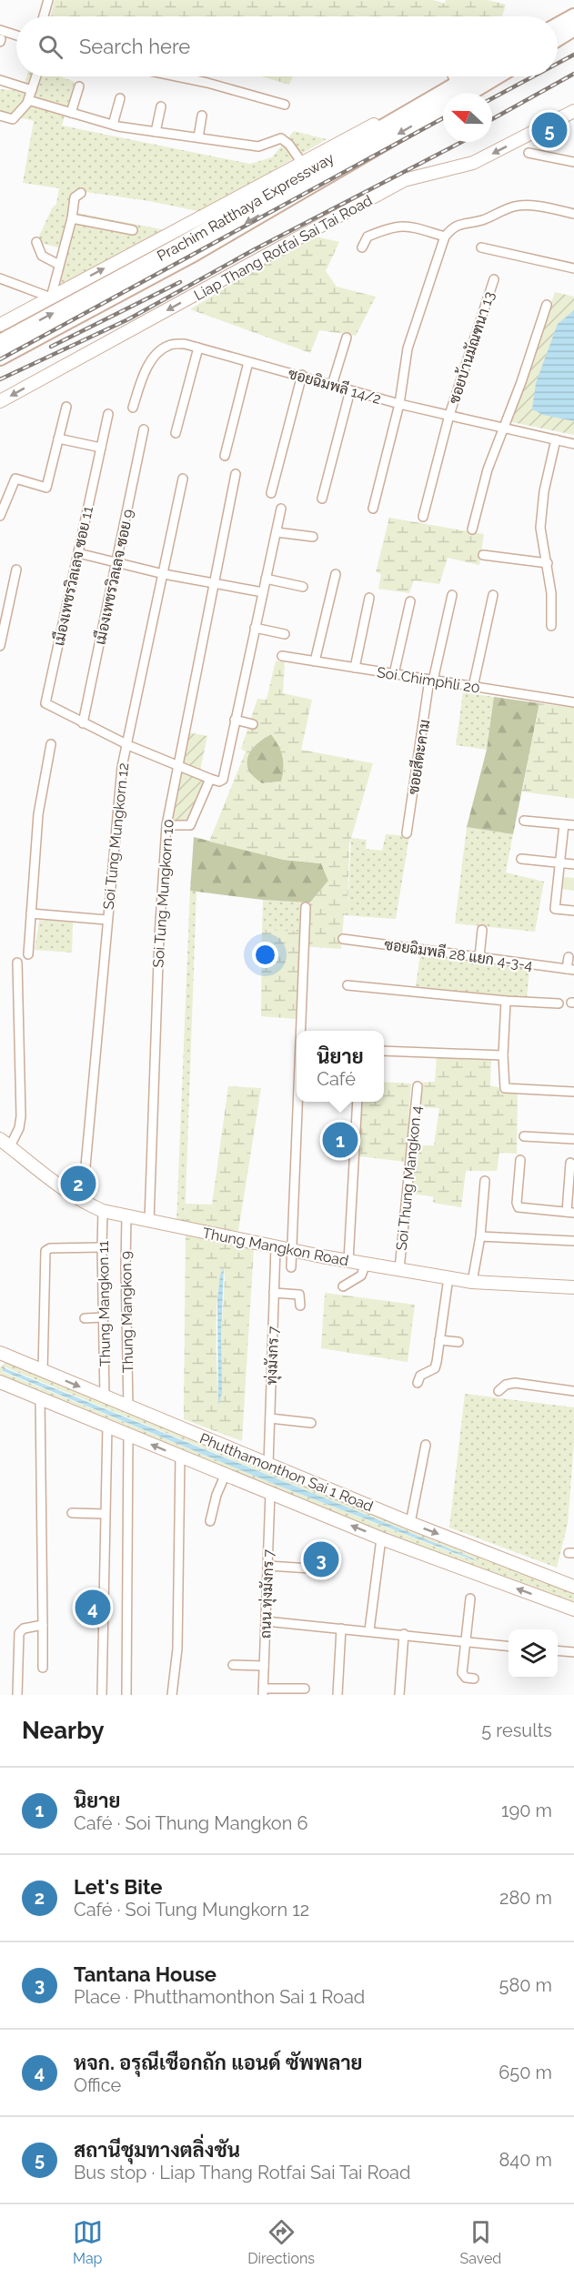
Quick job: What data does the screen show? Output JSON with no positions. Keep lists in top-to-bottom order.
{
  "streets": {
    "highway": ["Prachim Ratthaya Expressway"],
    "main road": ["Liap Thang Rotfai Sai Tai Road", "Thung Mangkon Road", "Phutthamonthon Sai 1 Road"],
    "street": [
      "ซอยบ้านมัณฑนา 13",
      "ซอยฉิมพลี 14/2",
      "เมืองเพชรวิลเลจ ซอย 11",
      "เมืองเพชรวิลเลจ ซอย 9",
      "Soi Chimphli 20",
      "ซอยสีตะคาม",
      "Soi Tung Mungkorn 12",
      "Soi Tung Mungkorn 10",
      "ซอยฉิมพลี 28 แยก 4-3-4",
      "Soi Thung Mangkon 4",
      "Thung Mangkon 11",
      "Thung Mangkon 9",
      "ทุ่งมังกร 7",
      "ถนน ทุ่งมังกร 7"
    ]
  },
  "crossings": [
    ["ซอยบ้านมัณฑนา 13", "ซอยฉิมพลี 14/2"],
    ["เมืองเพชรวิลเลจ ซอย 11", "เมืองเพชรวิลเลจ ซอย 9"],
    ["Soi Chimphli 20", "ซอยสีตะคาม"],
    ["Soi Tung Mungkorn 12", "Thung Mangkon Road"],
    ["Soi Tung Mungkorn 10", "Thung Mangkon Road"],
    ["Soi Thung Mangkon 4", "Thung Mangkon Road"],
    ["Thung Mangkon Road", "Thung Mangkon 11"],
    ["Thung Mangkon Road", "Thung Mangkon 9"],
    ["Thung Mangkon Road", "ทุ่งมังกร 7"],
    ["Thung Mangkon 11", "Phutthamonthon Sai 1 Road"],
    ["Thung Mangkon 9", "Phutthamonthon Sai 1 Road"],
    ["ทุ่งมังกร 7", "Phutthamonthon Sai 1 Road"],
    ["Phutthamonthon Sai 1 Road", "ถนน ทุ่งมังกร 7"]
  ],
  "north": "left",
  "page": {
    "search": "Search here",
    "pins": [
      "5",
      "1",
      "2",
      "3",
      "4"
    ],
    "popup": ["นิยาย", "Café"],
    "heading": ["Nearby", "5 results"],
    "list": [
      {
        "mark": "1",
        "name": "นิยาย",
        "note": "Café · Soi Thung Mangkon 6",
        "value": "190 m"
      },
      {
        "mark": "2",
        "name": "Let's Bite",
        "note": "Café · Soi Tung Mungkorn 12",
        "value": "280 m"
      },
      {
        "mark": "3",
        "name": "Tantana House",
        "note": "Place · Phutthamonthon Sai 1 Road",
        "value": "580 m"
      },
      {
        "mark": "4",
        "name": "หจก. อรุณีเชือกถัก แอนด์ ซัพพลาย",
        "note": "Office",
        "value": "650 m"
      },
      {
        "mark": "5",
        "name": "สถานีชุมทางตลิ่งชัน",
        "note": "Bus stop · Liap Thang Rotfai Sai Tai Road",
        "value": "840 m"
      }
    ],
    "nav": ["Map", "Directions", "Saved"]
  }
}
